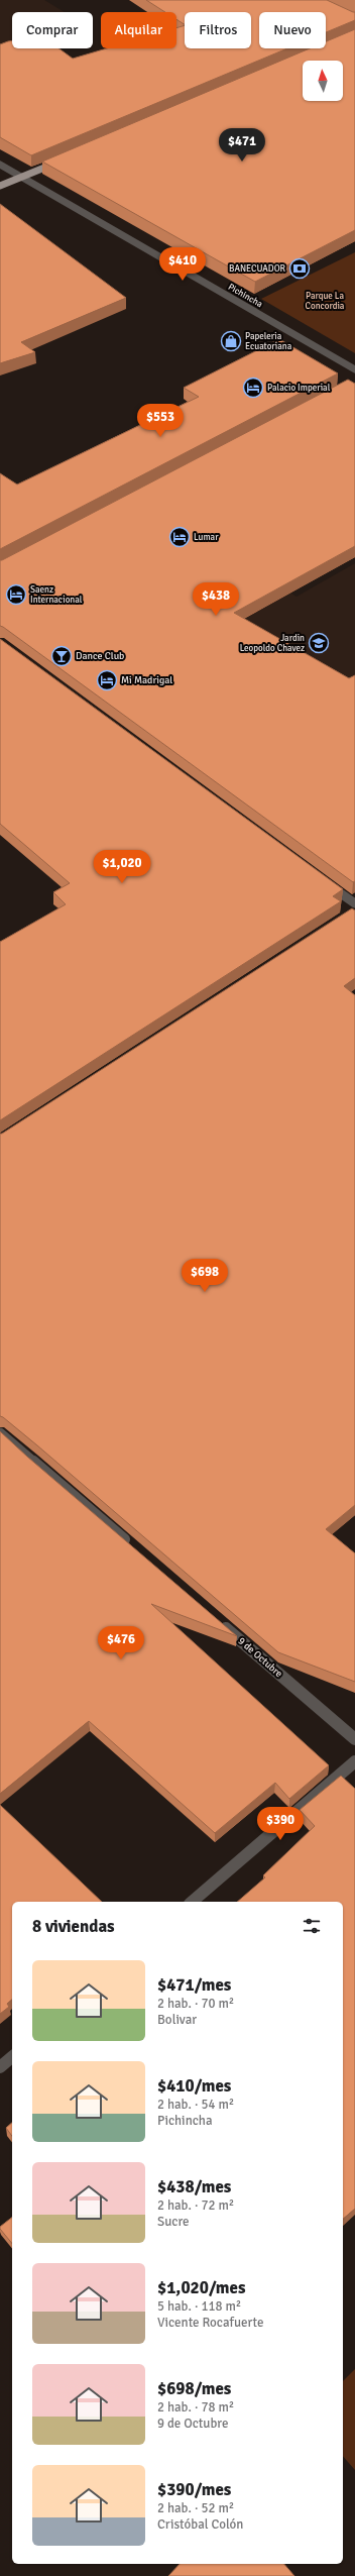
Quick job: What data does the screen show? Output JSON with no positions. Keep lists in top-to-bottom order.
{
  "streets": {
    "street": ["Pichincha", "9 de Octubre"]
  },
  "parks": ["Parque La Concordia"],
  "places": {
    "bank": ["BANECUADOR"],
    "shop": ["Papeleria Ecuatoriana"],
    "hotel": [
      "Palacio Imperial",
      "Lumar",
      "Saenz Internacional",
      "Mi Madrigal"
    ],
    "school or university": ["Jardin Leopoldo Chavez"],
    "bar": ["Dance Club"]
  },
  "north": "top",
  "page": {
    "chip": [
      "Comprar",
      "Alquilar",
      "Filtros",
      "Nuevo"
    ],
    "price": [
      "$471",
      "$410",
      "$553",
      "$438",
      "$1,020",
      "$698",
      "$476",
      "$390"
    ],
    "heading": "8 viviendas",
    "list": [
      {
        "name": "$471/mes",
        "note": "2 hab. · 70 m² · Bolivar"
      },
      {
        "name": "$410/mes",
        "note": "2 hab. · 54 m² · Pichincha"
      },
      {
        "name": "$438/mes",
        "note": "2 hab. · 72 m² · Sucre"
      },
      {
        "name": "$1,020/mes",
        "note": "5 hab. · 118 m² · Vicente Rocafuerte"
      },
      {
        "name": "$698/mes",
        "note": "2 hab. · 78 m² · 9 de Octubre"
      },
      {
        "name": "$390/mes",
        "note": "2 hab. · 52 m² · Cristóbal Colón"
      }
    ]
  }
}
